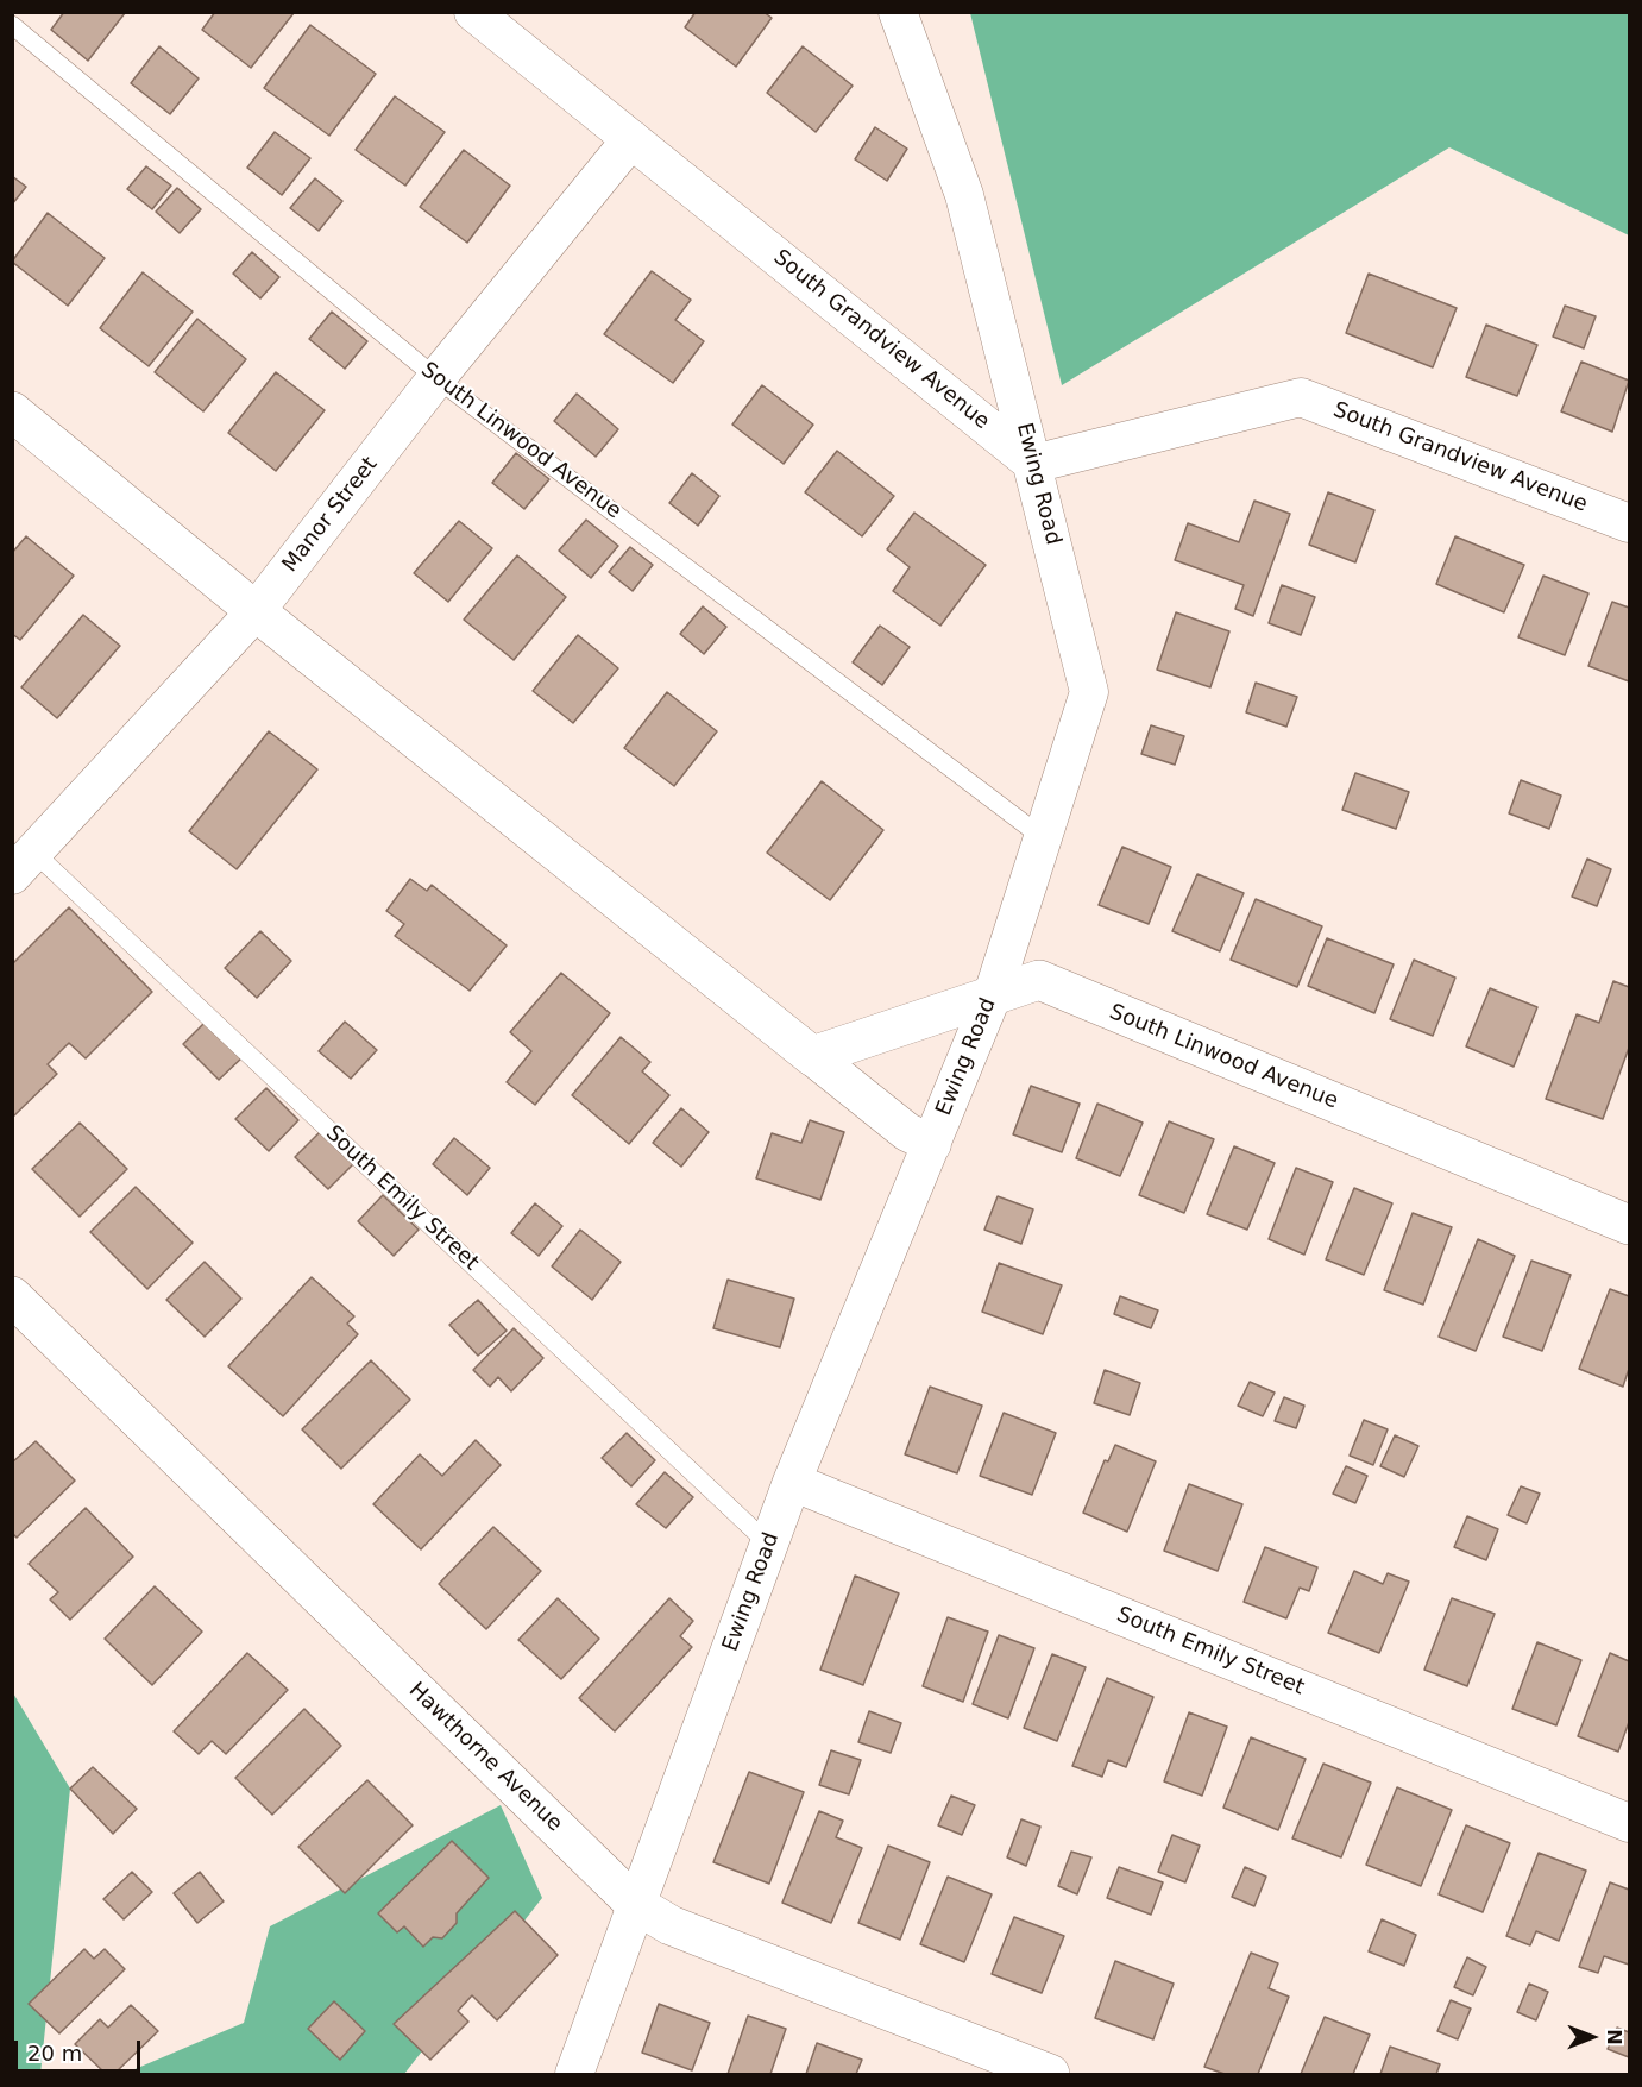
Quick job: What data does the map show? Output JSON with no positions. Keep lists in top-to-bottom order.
{
  "streets": {
    "street": [
      "South Grandview Avenue",
      "South Linwood Avenue",
      "Ewing Road",
      "Manor Street",
      "South Emily Street",
      "Hawthorne Avenue"
    ]
  },
  "crossings": [
    ["South Grandview Avenue", "Ewing Road"],
    ["South Grandview Avenue", "Manor Street"],
    ["South Linwood Avenue", "Ewing Road"],
    ["South Linwood Avenue", "Manor Street"],
    ["Ewing Road", "South Emily Street"],
    ["Ewing Road", "Hawthorne Avenue"],
    ["Manor Street", "South Emily Street"]
  ],
  "scale_bar": "20 m",
  "north": "right"
}
